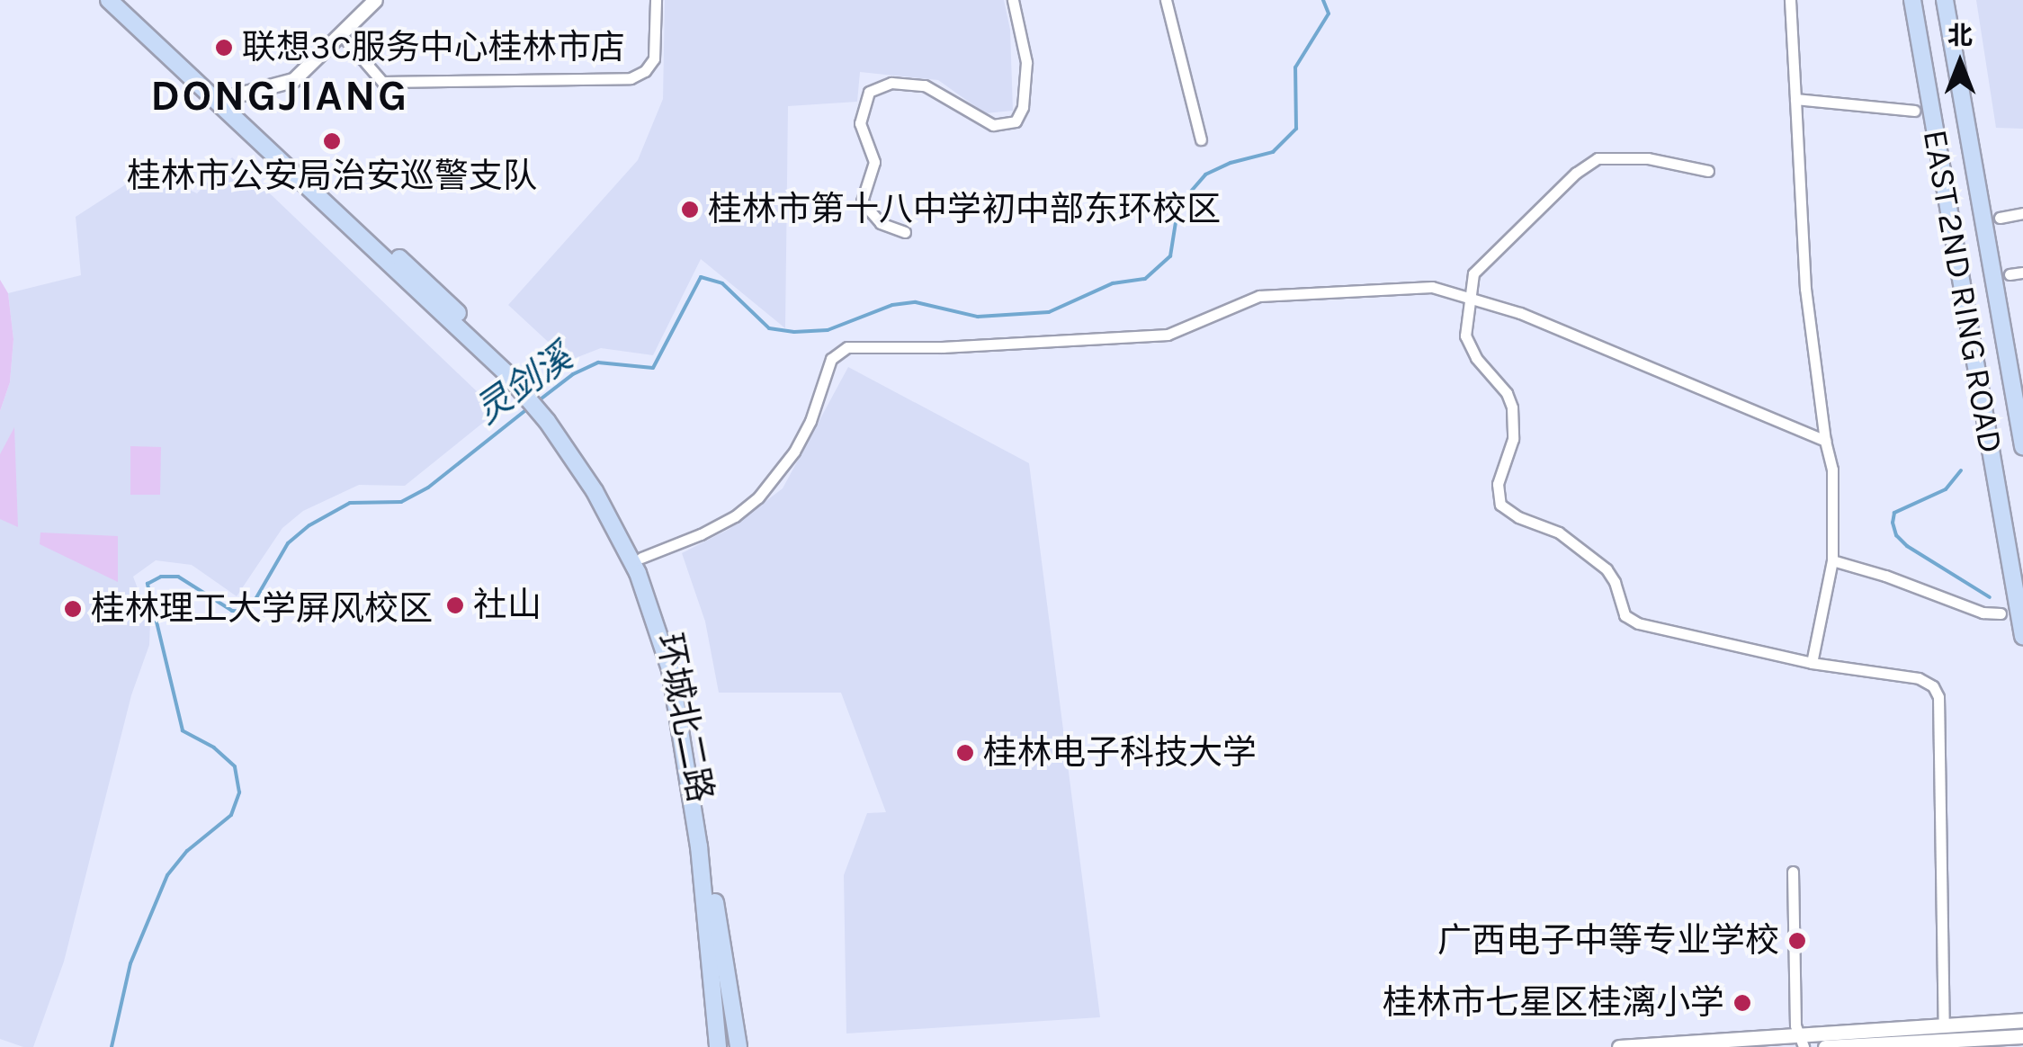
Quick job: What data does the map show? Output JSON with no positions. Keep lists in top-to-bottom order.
{
  "streets": {
    "main road": ["EAST 2ND RING ROAD", "环城北二路"]
  },
  "districts": ["DONGJIANG"],
  "water": ["灵剑溪"],
  "places": [
    "联想3C服务中心桂林市店",
    "桂林市公安局治安巡警支队",
    "桂林市第十八中学初中部东环校区",
    "社山",
    "桂林理工大学屏风校区",
    "桂林电子科技大学",
    "广西电子中等专业学校",
    "桂林市七星区桂漓小学"
  ],
  "north": "top"
}
